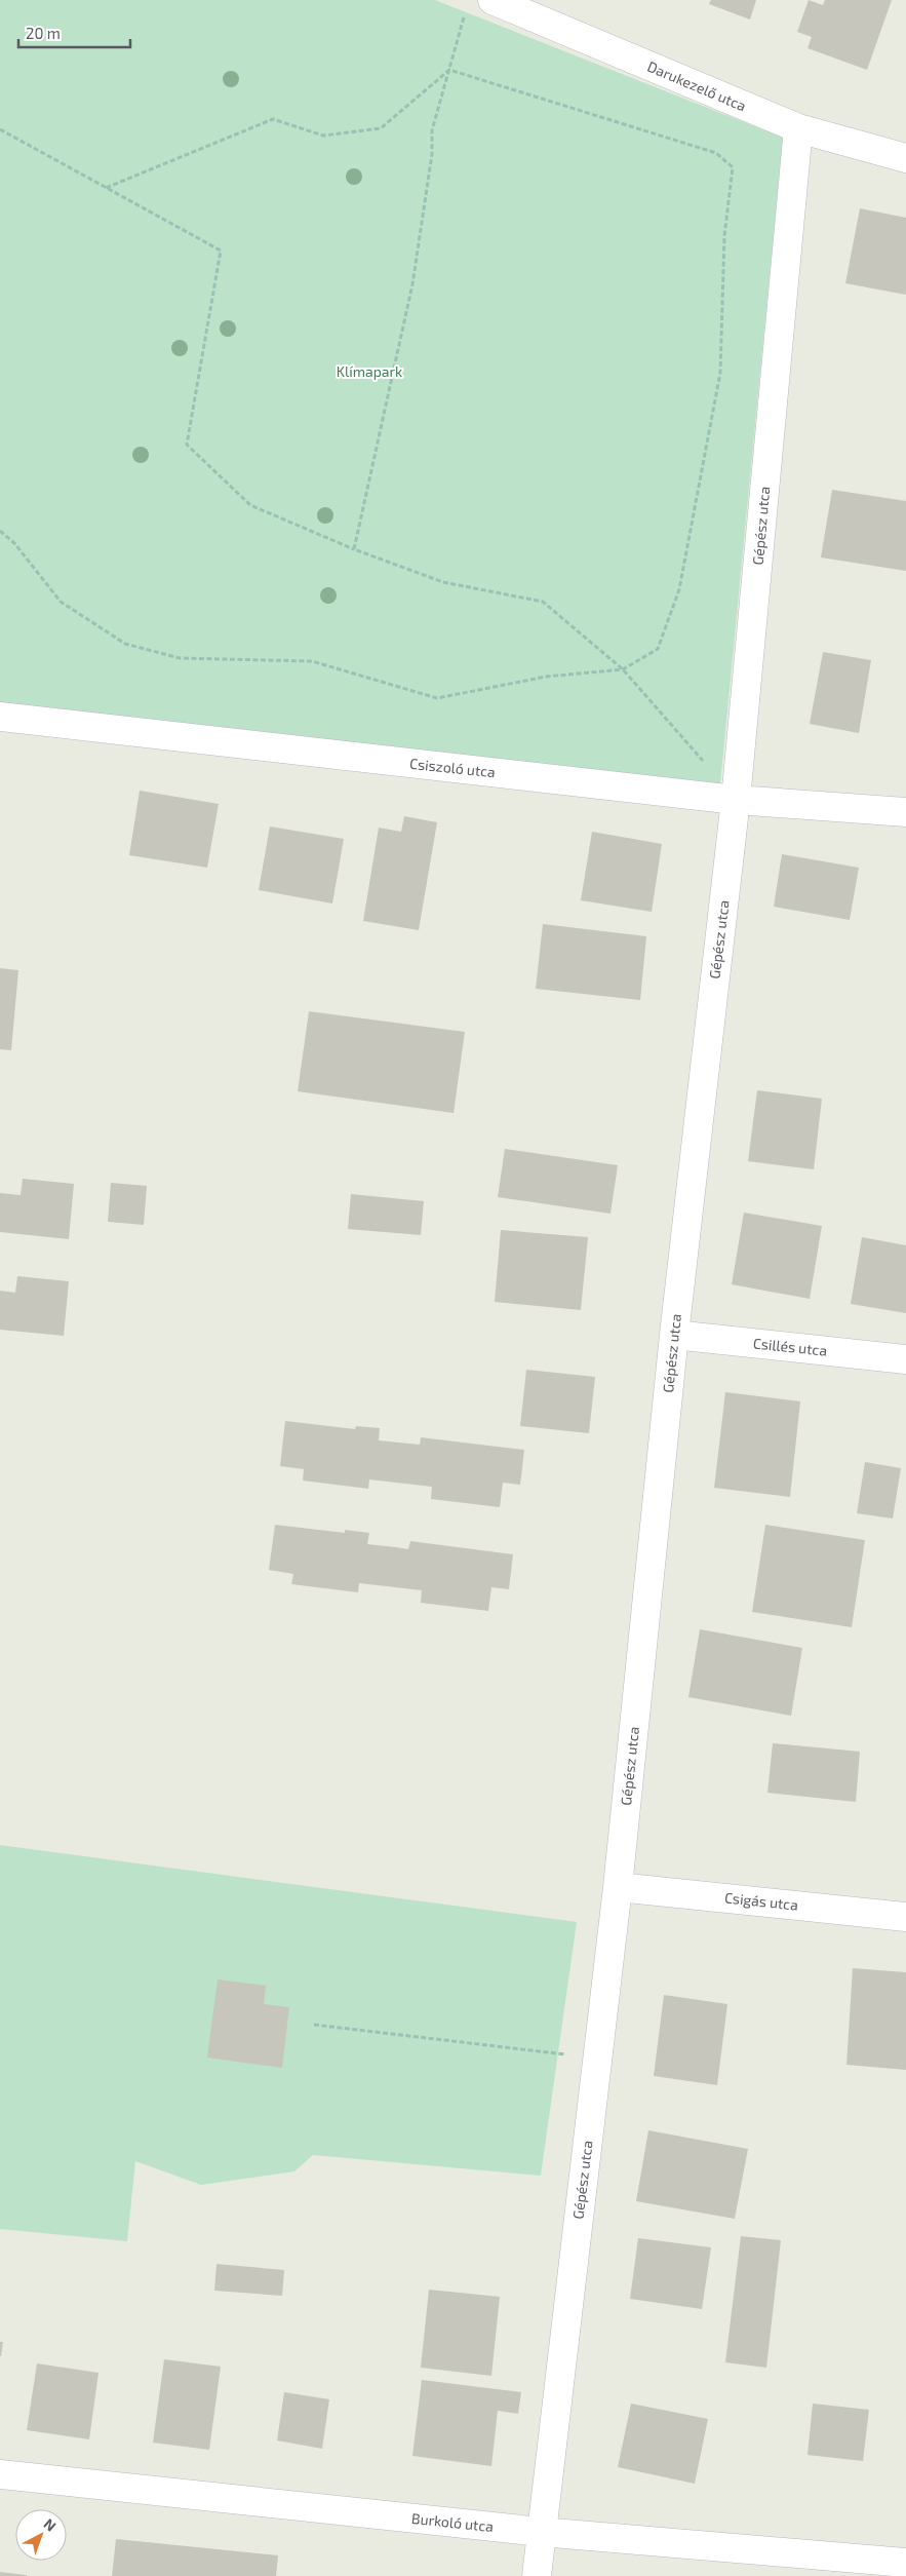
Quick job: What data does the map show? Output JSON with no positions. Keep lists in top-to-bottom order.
{
  "streets": {
    "street": [
      "Darukezelő utca",
      "Gépész utca",
      "Csiszoló utca",
      "Csillés utca",
      "Csigás utca",
      "Burkoló utca"
    ]
  },
  "crossings": [
    ["Darukezelő utca", "Gépész utca"],
    ["Gépész utca", "Csiszoló utca"],
    ["Gépész utca", "Csillés utca"],
    ["Gépész utca", "Csigás utca"],
    ["Gépész utca", "Burkoló utca"]
  ],
  "parks": ["Klímapark"],
  "scale_bar": "20 m",
  "north": "top right"
}
